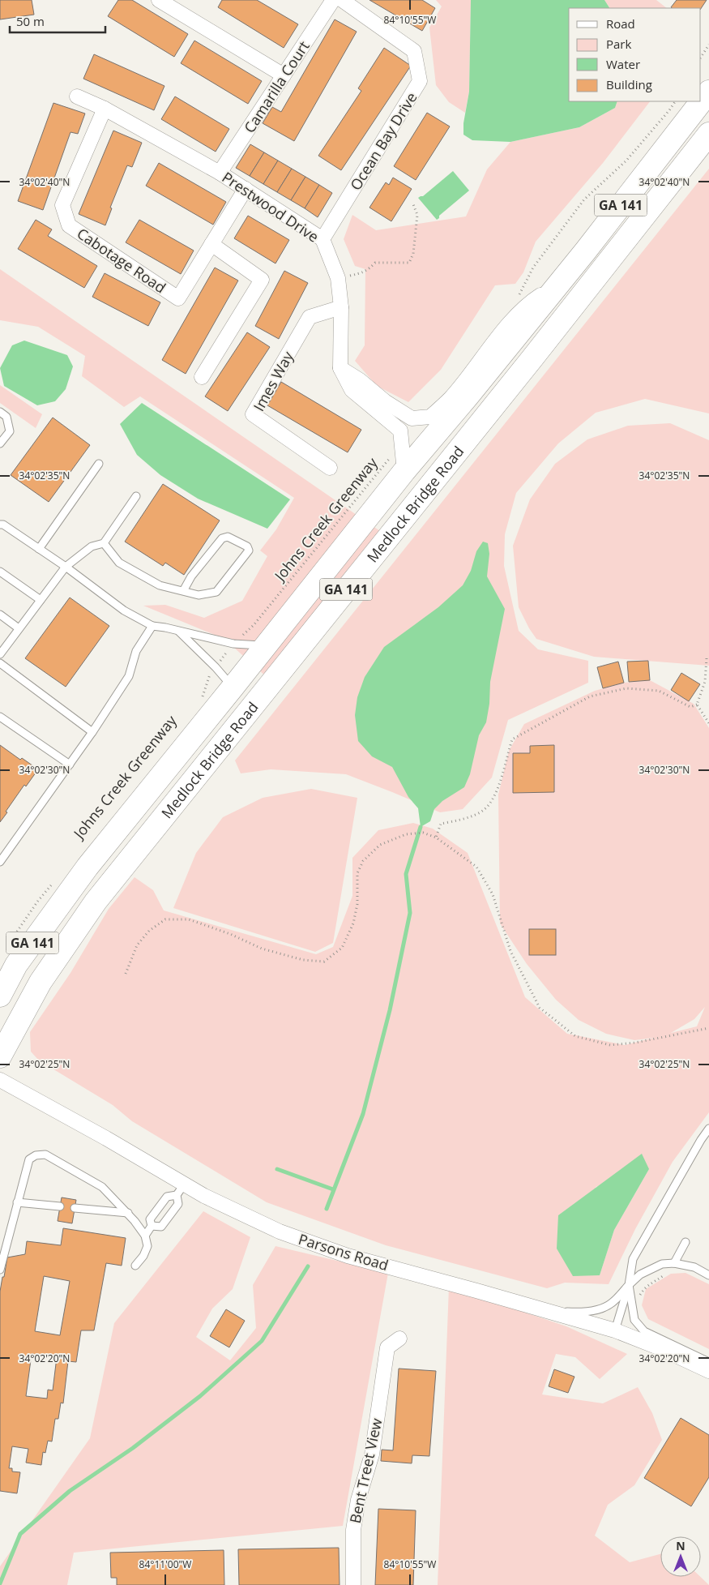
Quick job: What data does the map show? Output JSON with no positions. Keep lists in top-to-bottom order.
{
  "streets": {
    "highway": ["GA 141", "Medlock Bridge Road"],
    "street": [
      "Camarilla Court",
      "Ocean Bay Drive",
      "Prestwood Drive",
      "Cabotage Road",
      "Imes Way",
      "Parsons Road",
      "Bent Treet View"
    ],
    "path": ["Johns Creek Greenway"]
  },
  "crossings": [
    ["Camarilla Court", "Prestwood Drive"],
    ["Ocean Bay Drive", "Prestwood Drive"],
    ["Prestwood Drive", "Cabotage Road"],
    ["Prestwood Drive", "Imes Way"],
    ["Prestwood Drive", "Medlock Bridge Road"],
    ["Prestwood Drive", "Johns Creek Greenway"]
  ],
  "legend": [
    "Road",
    "Park",
    "Water",
    "Building"
  ],
  "scale_bar": "50 m",
  "north": "top",
  "coordinates": [
    "84°10'55\"W",
    "34°02'40\"N",
    "34°02'35\"N",
    "34°02'30\"N",
    "34°02'25\"N",
    "34°02'20\"N",
    "84°11'00\"W"
  ]
}
